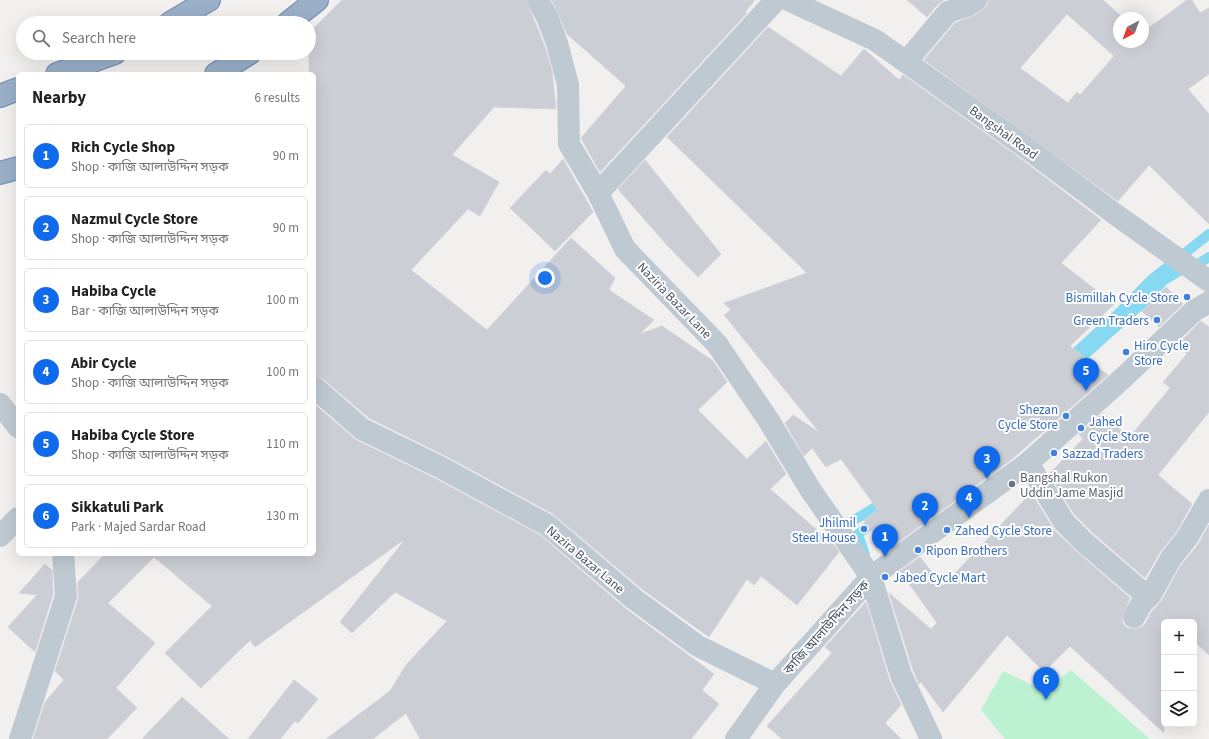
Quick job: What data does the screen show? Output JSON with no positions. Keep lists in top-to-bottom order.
{
  "streets": {
    "street": [
      "Bangshal Road",
      "Naziria Bazar Lane",
      "Nazira Bazar Lane",
      "কাজি আলাউদ্দিন সড়ক"
    ]
  },
  "crossings": [
    ["Naziria Bazar Lane", "কাজি আলাউদ্দিন সড়ক"],
    ["Nazira Bazar Lane", "কাজি আলাউদ্দিন সড়ক"]
  ],
  "places": [
    "Bismillah Cycle Store",
    "Green Traders",
    "Hiro Cycle Store",
    "Shezan Cycle Store",
    "Jahed Cycle Store",
    "Sazzad Traders",
    "Bangshal Rukon Uddin Jame Masjid",
    "Jhilmil Steel House",
    "Zahed Cycle Store",
    "Ripon Brothers",
    "Jabed Cycle Mart"
  ],
  "north": "bottom left",
  "page": {
    "search": "Search here",
    "heading": ["Nearby", "6 results"],
    "list": [
      {
        "mark": "1",
        "name": "Rich Cycle Shop",
        "note": "Shop · কাজি আলাউদ্দিন সড়ক",
        "value": "90 m"
      },
      {
        "mark": "2",
        "name": "Nazmul Cycle Store",
        "note": "Shop · কাজি আলাউদ্দিন সড়ক",
        "value": "90 m"
      },
      {
        "mark": "3",
        "name": "Habiba Cycle",
        "note": "Bar · কাজি আলাউদ্দিন সড়ক",
        "value": "100 m"
      },
      {
        "mark": "4",
        "name": "Abir Cycle",
        "note": "Shop · কাজি আলাউদ্দিন সড়ক",
        "value": "100 m"
      },
      {
        "mark": "5",
        "name": "Habiba Cycle Store",
        "note": "Shop · কাজি আলাউদ্দিন সড়ক",
        "value": "110 m"
      },
      {
        "mark": "6",
        "name": "Sikkatuli Park",
        "note": "Park · Majed Sardar Road",
        "value": "130 m"
      }
    ],
    "pins": [
      "5",
      "3",
      "4",
      "2",
      "1",
      "6"
    ],
    "map_buttons": ["+", "−"]
  }
}
